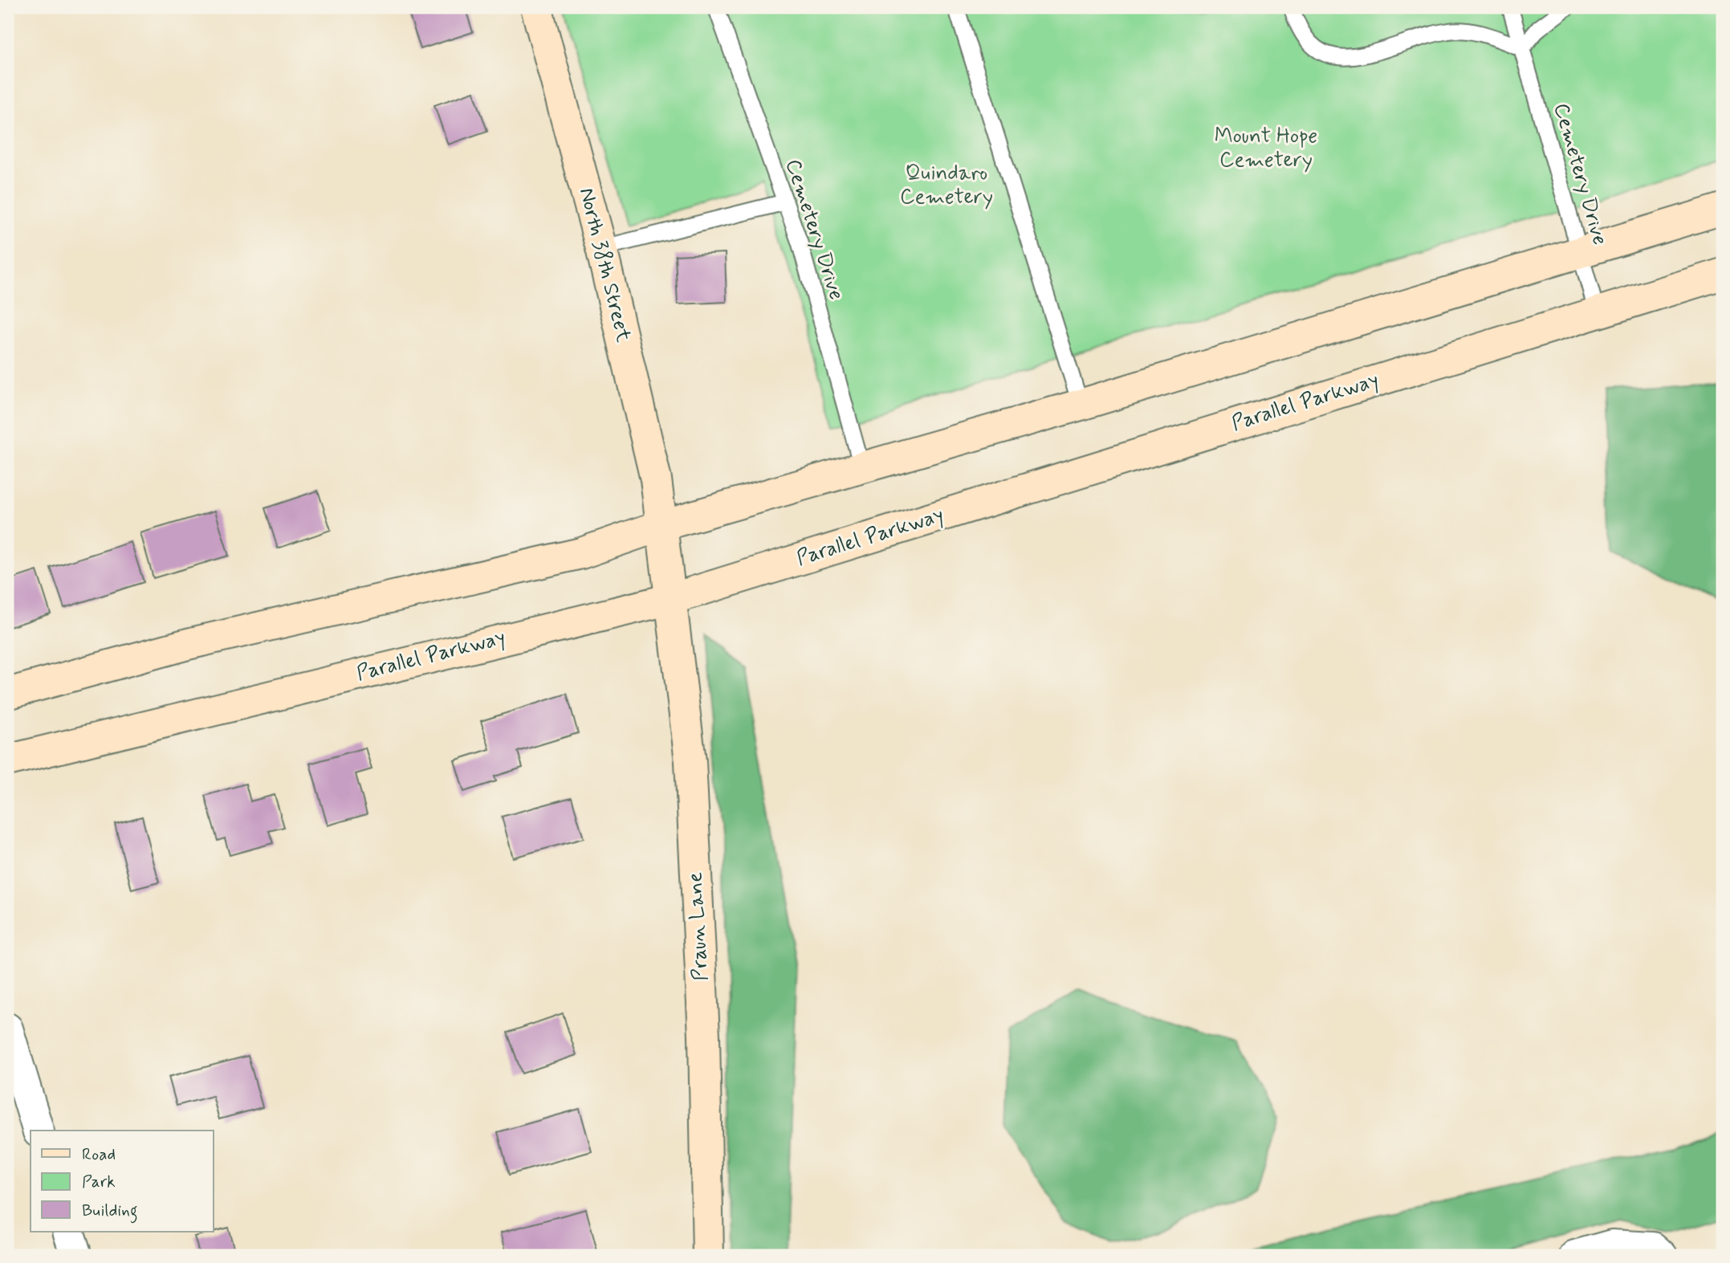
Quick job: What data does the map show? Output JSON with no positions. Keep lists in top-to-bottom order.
{
  "streets": {
    "main road": ["North 38th Street", "Parallel Parkway", "Praun Lane"],
    "lane": ["Cemetery Drive"]
  },
  "crossings": [
    ["Cemetery Drive", "Parallel Parkway"],
    ["North 38th Street", "Parallel Parkway"],
    ["North 38th Street", "Praun Lane"],
    ["Parallel Parkway", "Praun Lane"]
  ],
  "parks": ["Mount Hope Cemetery", "Quindaro Cemetery"],
  "legend": ["Road", "Park", "Building"]
}
